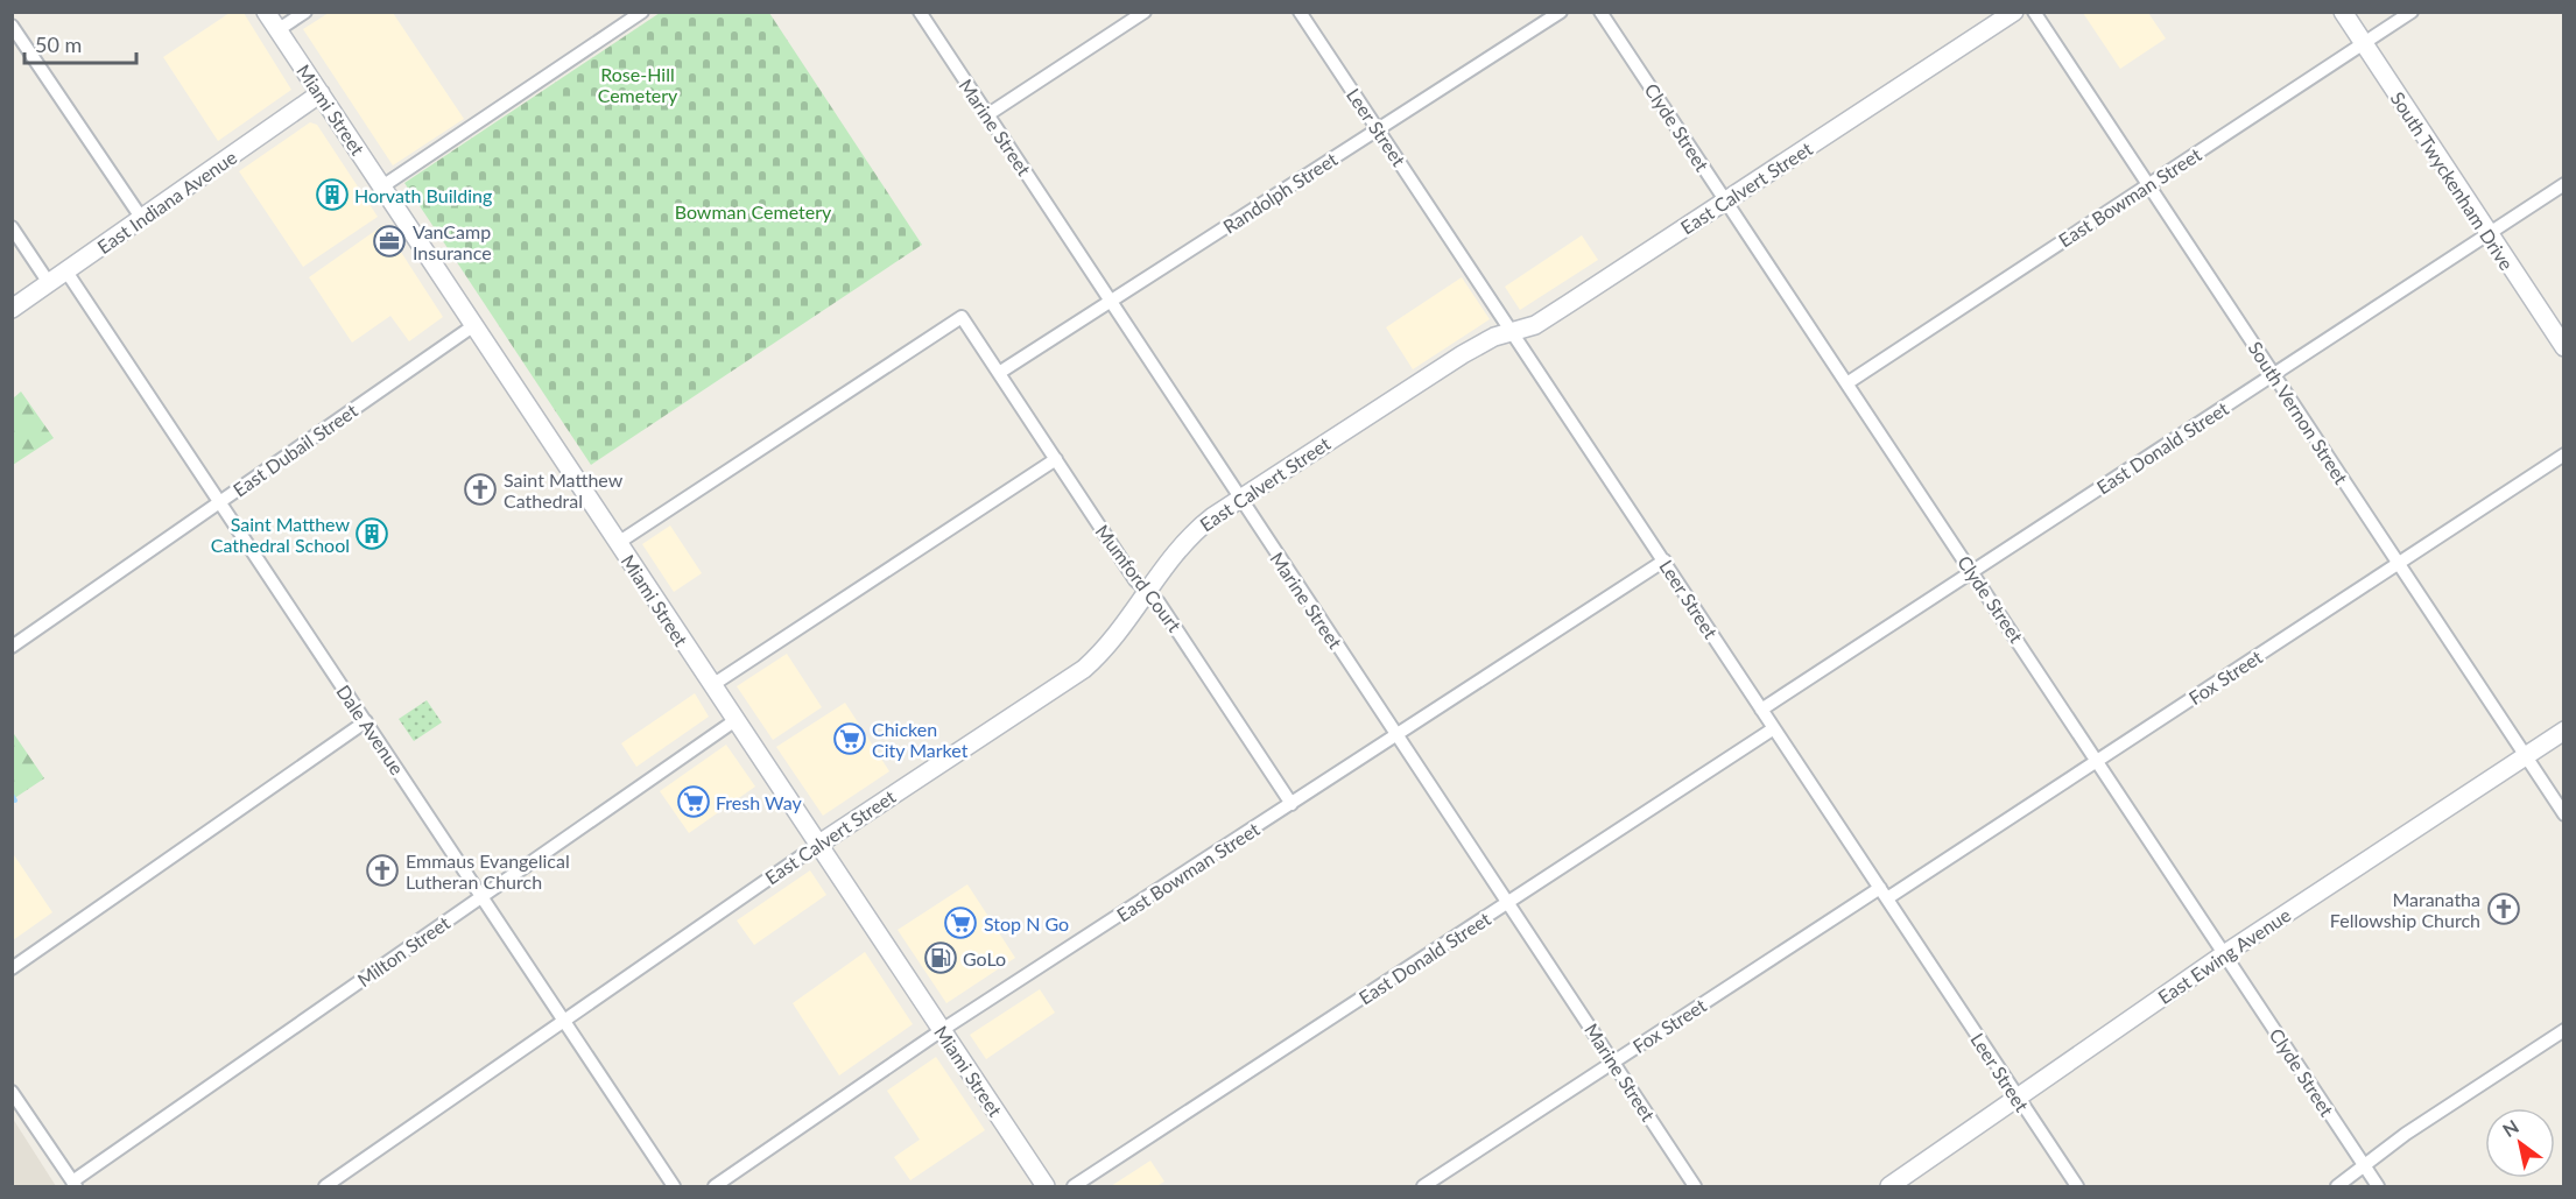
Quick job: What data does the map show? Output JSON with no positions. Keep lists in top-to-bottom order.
{
  "streets": {
    "street": [
      "Miami Street",
      "Marine Street",
      "Leer Street",
      "Clyde Street",
      "South Twyckenham Drive",
      "East Calvert Street",
      "Randolph Street",
      "East Bowman Street",
      "East Indiana Avenue",
      "South Vernon Street",
      "East Donald Street",
      "East Dubail Street",
      "Mumford Court",
      "Fox Street",
      "Dale Avenue",
      "Milton Street",
      "East Ewing Avenue"
    ]
  },
  "crossings": [
    ["Miami Street", "East Calvert Street"],
    ["Miami Street", "East Bowman Street"],
    ["Miami Street", "East Indiana Avenue"],
    ["Miami Street", "East Dubail Street"],
    ["Miami Street", "Mumford Court"],
    ["Miami Street", "Milton Street"],
    ["Marine Street", "East Calvert Street"],
    ["Marine Street", "Randolph Street"],
    ["Marine Street", "East Bowman Street"],
    ["Marine Street", "East Donald Street"],
    ["Marine Street", "Fox Street"],
    ["Leer Street", "East Calvert Street"],
    ["Leer Street", "Randolph Street"],
    ["Leer Street", "East Bowman Street"],
    ["Leer Street", "East Donald Street"],
    ["Leer Street", "Fox Street"],
    ["Leer Street", "East Ewing Avenue"],
    ["Clyde Street", "East Calvert Street"],
    ["Clyde Street", "East Bowman Street"],
    ["Clyde Street", "East Donald Street"],
    ["Clyde Street", "Fox Street"],
    ["Clyde Street", "East Ewing Avenue"],
    ["South Twyckenham Drive", "East Bowman Street"],
    ["South Twyckenham Drive", "East Donald Street"],
    ["East Calvert Street", "Mumford Court"],
    ["East Calvert Street", "Dale Avenue"],
    ["Randolph Street", "Mumford Court"],
    ["East Bowman Street", "South Vernon Street"],
    ["East Bowman Street", "Mumford Court"],
    ["East Indiana Avenue", "Dale Avenue"],
    ["South Vernon Street", "East Donald Street"],
    ["South Vernon Street", "Fox Street"],
    ["South Vernon Street", "East Ewing Avenue"],
    ["East Dubail Street", "Dale Avenue"],
    ["Dale Avenue", "Milton Street"]
  ],
  "parks": ["Rose-Hill Cemetery", "Bowman Cemetery"],
  "places": {
    "building": ["Horvath Building", "Saint Matthew Cathedral School"],
    "office": ["VanCamp Insurance"],
    "church": ["Saint Matthew Cathedral", "Emmaus Evangelical Lutheran Church", "Maranatha Fellowship Church"],
    "supermarket": ["Chicken City Market", "Fresh Way", "Stop N Go"],
    "fuel station": ["GoLo"]
  },
  "scale_bar": "50 m",
  "north": "top left"
}
